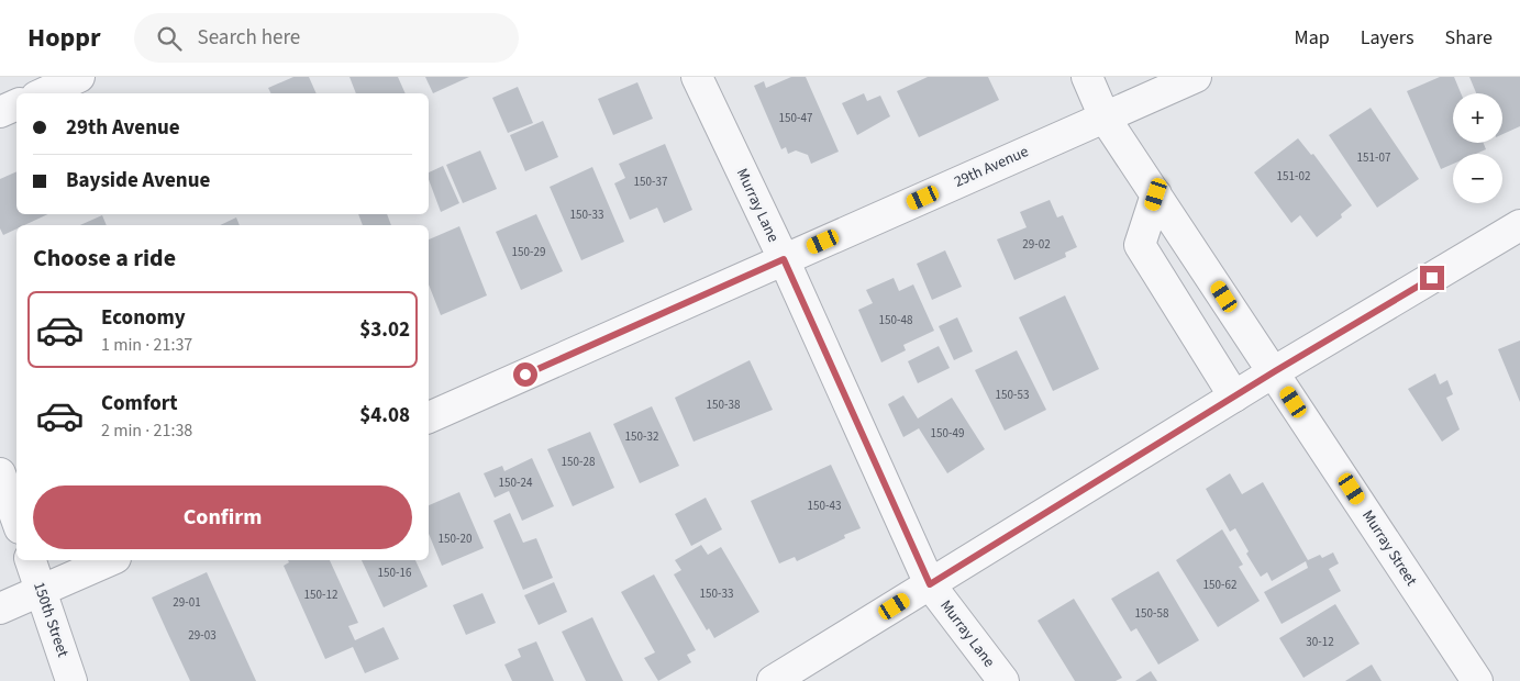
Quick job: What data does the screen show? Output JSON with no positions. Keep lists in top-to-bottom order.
{
  "streets": {
    "street": [
      "29th Avenue",
      "Murray Lane",
      "Murray Street",
      "150th Street"
    ]
  },
  "crossings": [
    ["29th Avenue", "Murray Lane"],
    ["29th Avenue", "Murray Street"]
  ],
  "house_numbers": [
    "150-47",
    "151-07",
    "151-02",
    "150-37",
    "150-33",
    "29-02",
    "150-29",
    "150-48",
    "150-53",
    "150-38",
    "150-49",
    "150-32",
    "150-28",
    "150-24",
    "150-43",
    "150-20",
    "150-16",
    "150-62",
    "150-33",
    "150-12",
    "29-01",
    "150-58",
    "29-03",
    "30-12"
  ],
  "page": {
    "header": "Hoppr",
    "search": "Search here",
    "nav": ["Map", "Layers", "Share"],
    "map_buttons": ["+", "−"],
    "banner": ["29th Avenue", "Bayside Avenue"],
    "heading": "Choose a ride",
    "list": [
      {
        "name": "Economy",
        "note": "1 min · 21:37",
        "value": "$3.02"
      },
      {
        "name": "Comfort",
        "note": "2 min · 21:38",
        "value": "$4.08"
      }
    ],
    "buttons": "Confirm"
  }
}
